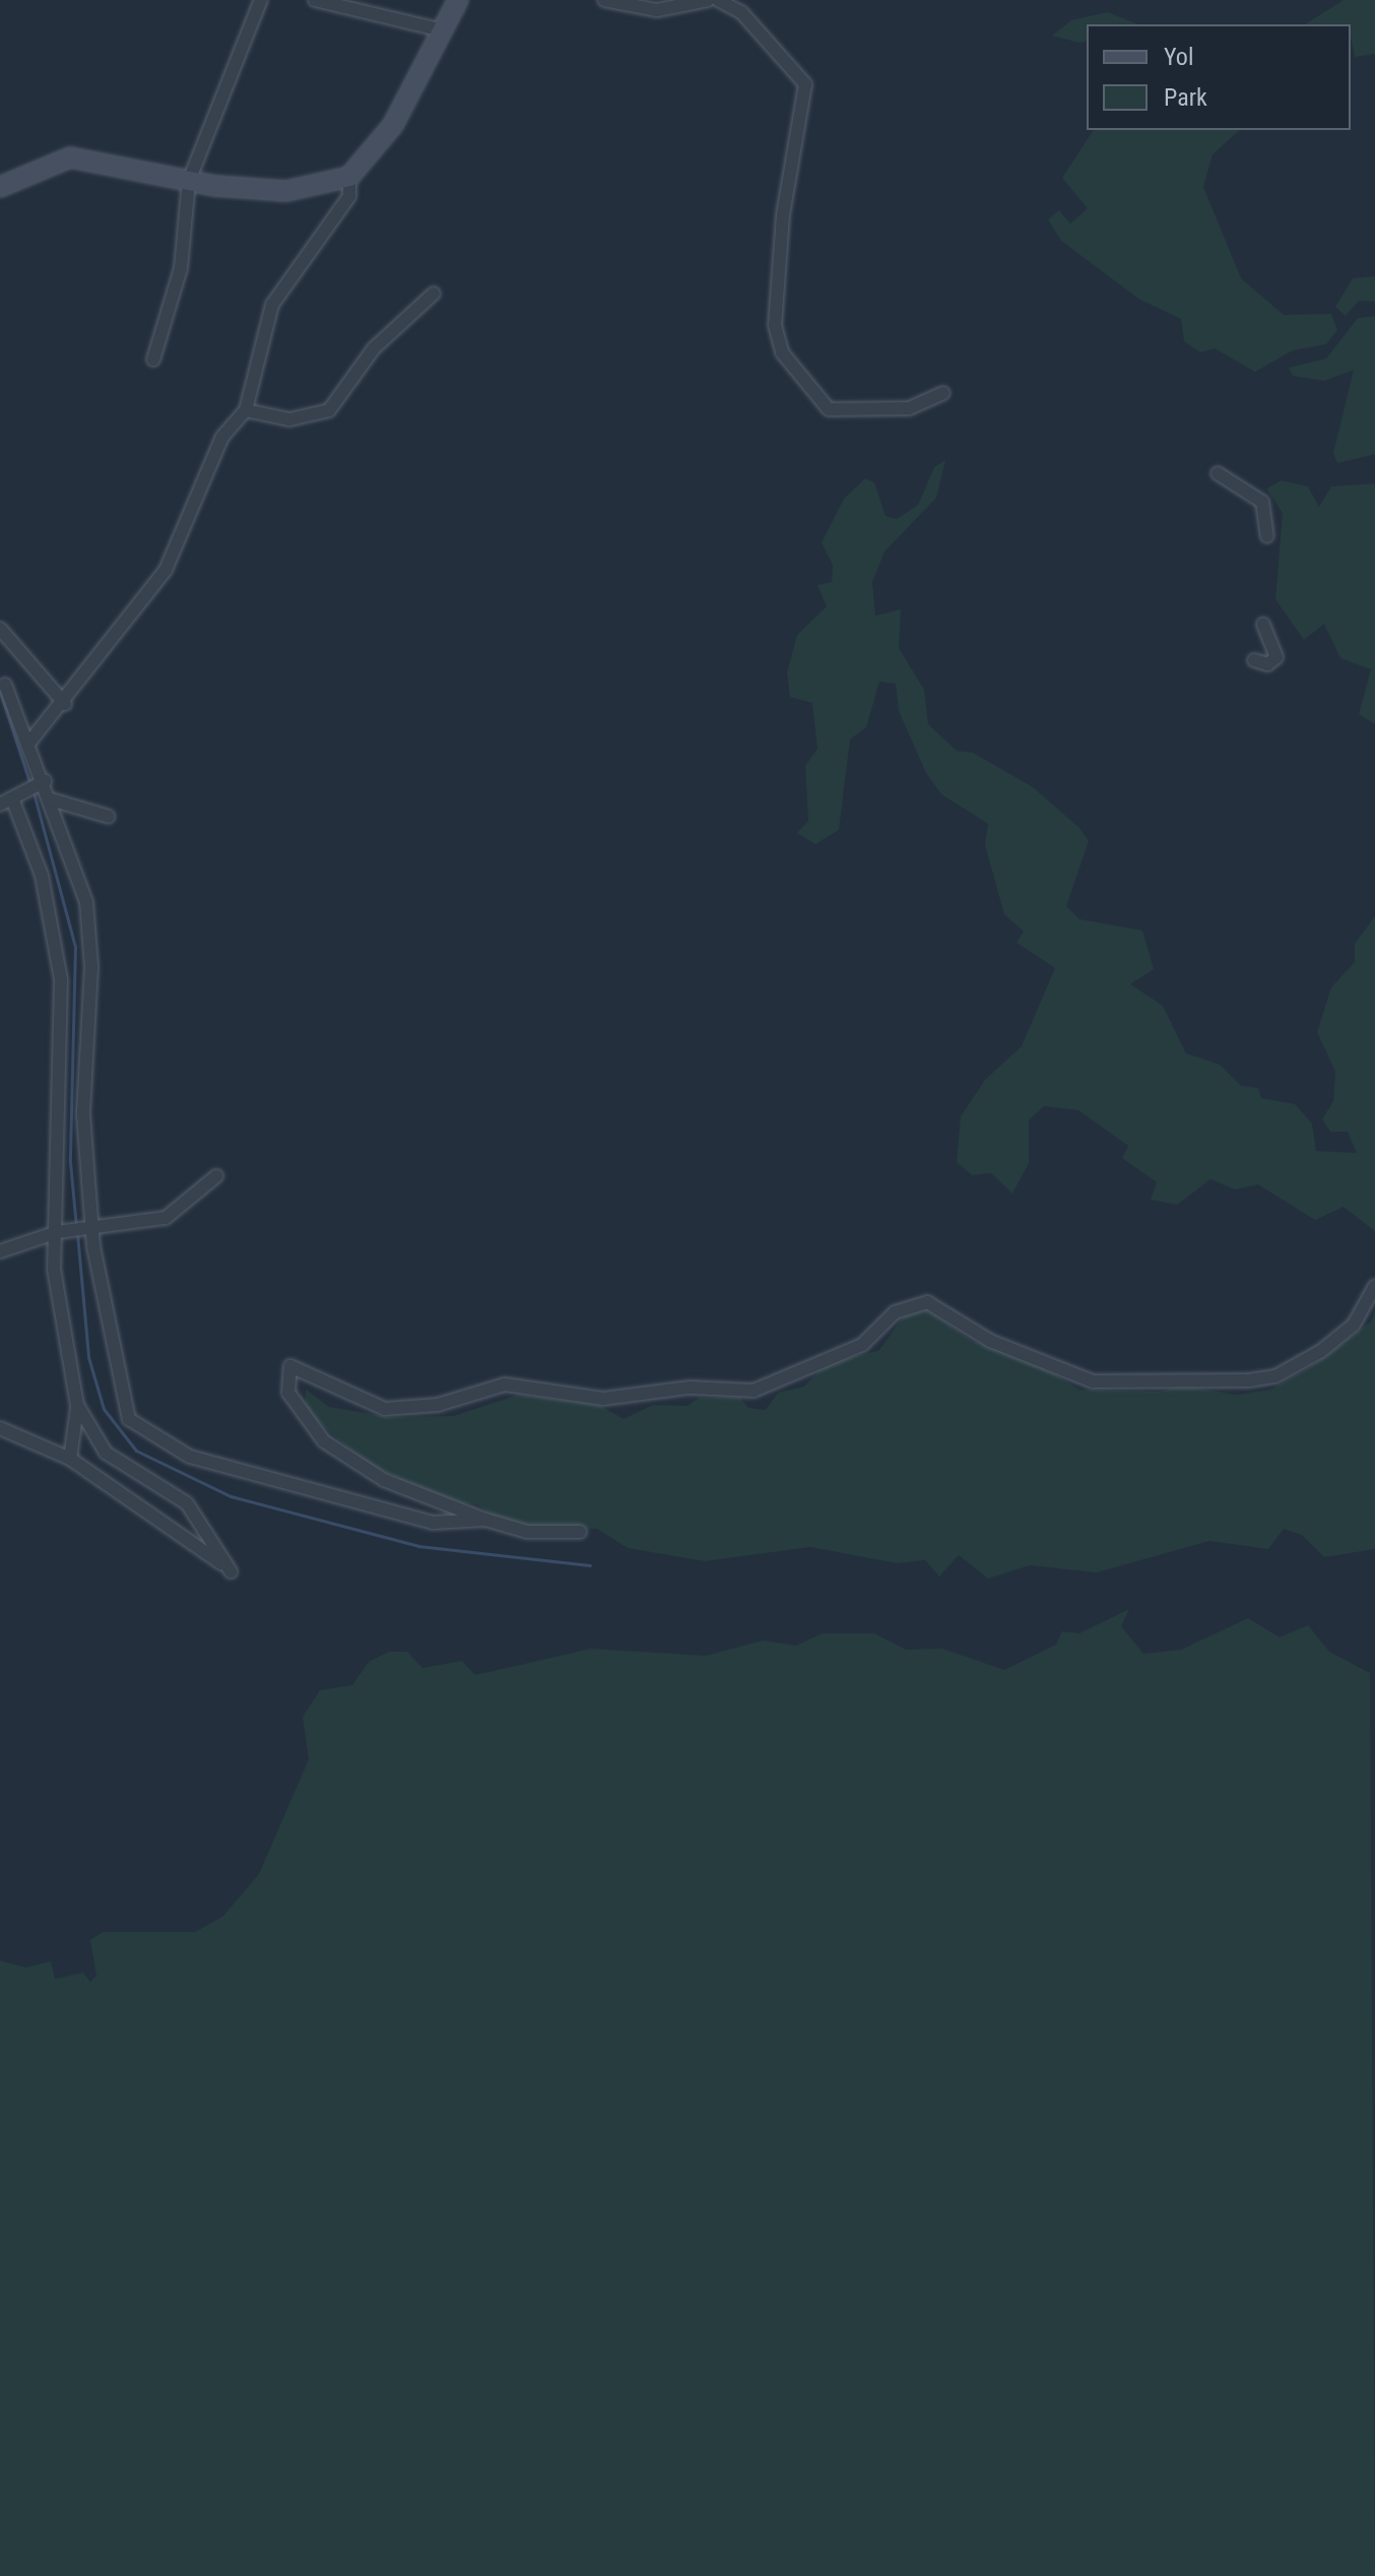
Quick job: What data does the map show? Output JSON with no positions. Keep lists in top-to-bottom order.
{
  "legend": ["Yol", "Park"]
}
